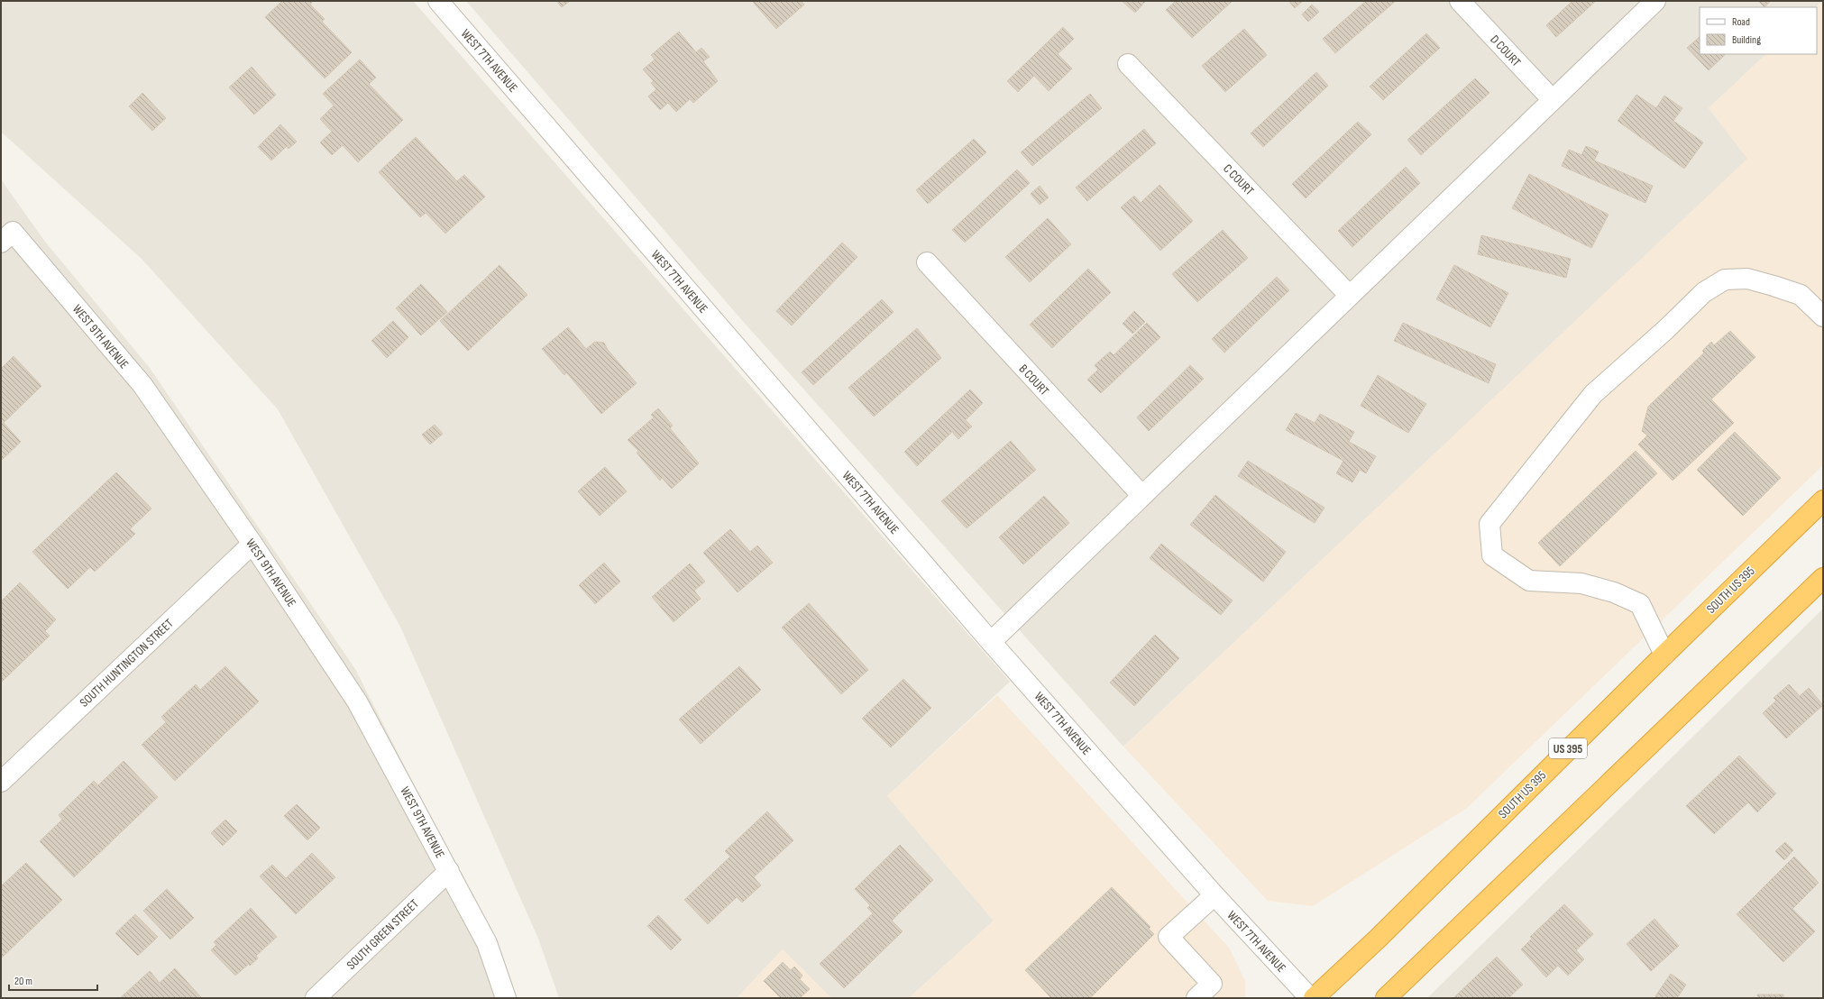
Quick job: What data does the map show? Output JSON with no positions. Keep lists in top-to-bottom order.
{
  "streets": {
    "highway": ["SOUTH US 395", "US 395"],
    "street": [
      "D COURT",
      "WEST 7TH AVENUE",
      "C COURT",
      "WEST 9TH AVENUE",
      "B COURT",
      "SOUTH HUNTINGTON STREET",
      "SOUTH GREEN STREET"
    ]
  },
  "crossings": [
    ["WEST 9TH AVENUE", "SOUTH HUNTINGTON STREET"],
    ["WEST 9TH AVENUE", "SOUTH GREEN STREET"]
  ],
  "legend": ["Road", "Building"],
  "scale_bar": "20 m"
}
